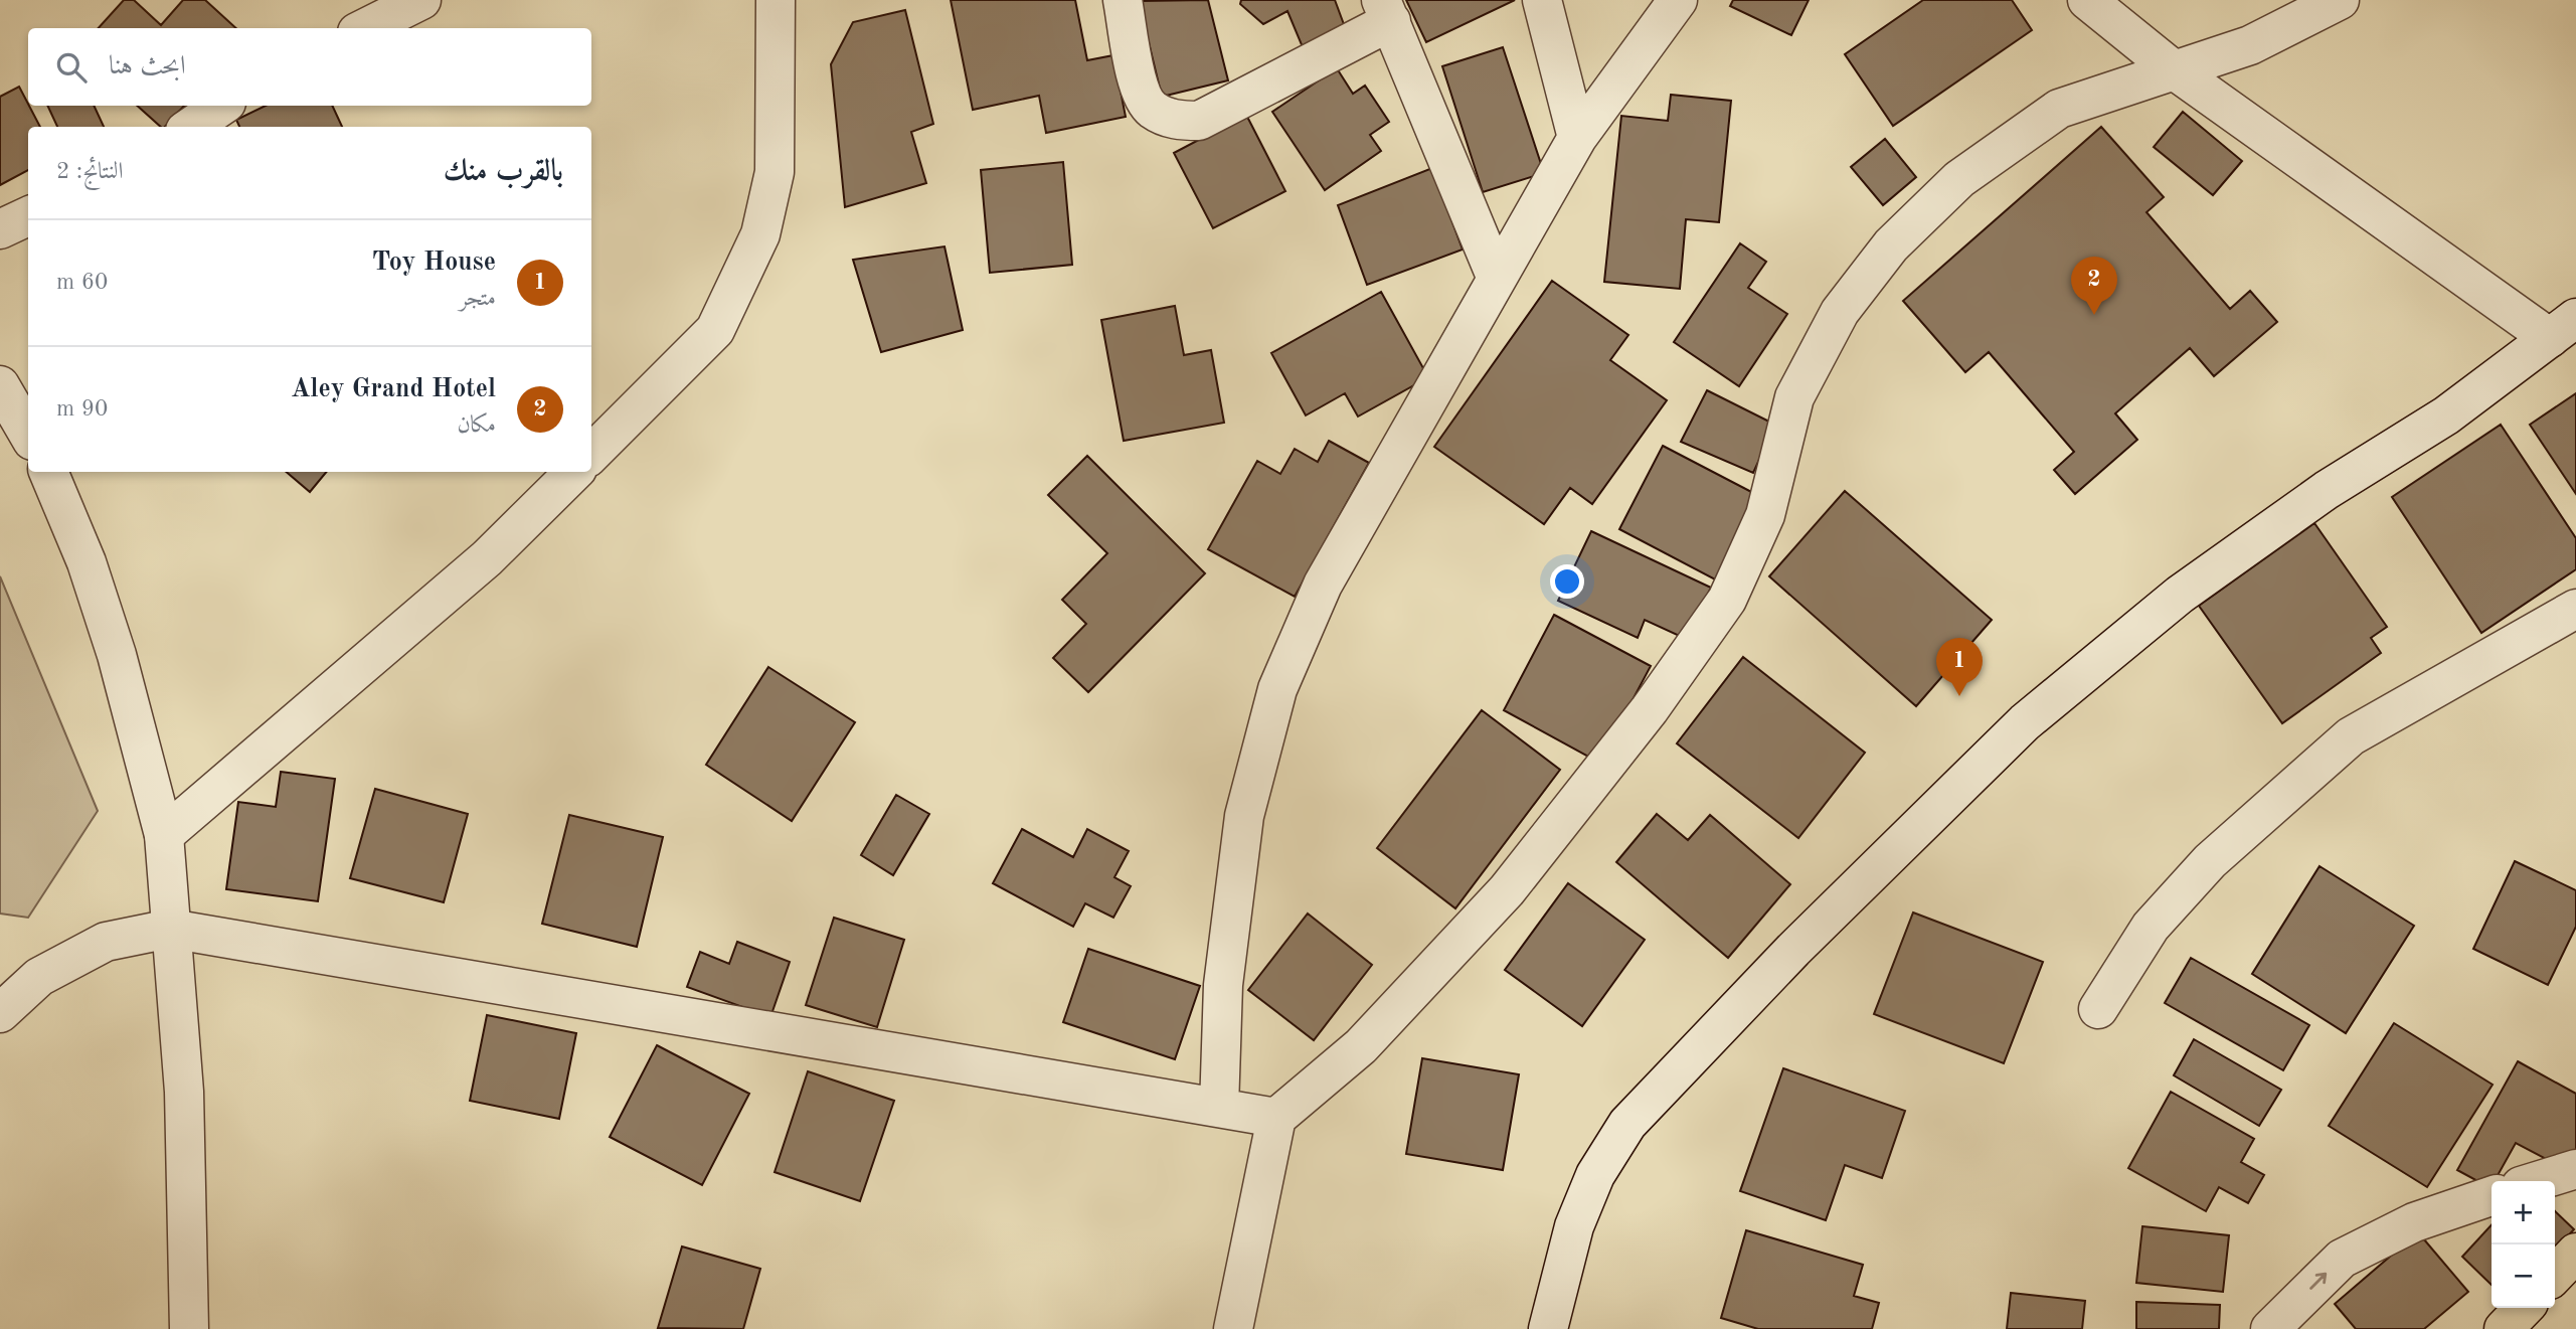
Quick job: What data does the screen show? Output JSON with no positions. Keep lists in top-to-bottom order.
{
  "page": {
    "search": "ابحث هنا",
    "heading": ["بالقرب منك", "النتائج: 2"],
    "list": [
      {
        "mark": "1",
        "name": "Toy House",
        "note": "متجر",
        "value": "60 m"
      },
      {
        "mark": "2",
        "name": "Aley Grand Hotel",
        "note": "مكان",
        "value": "90 m"
      }
    ],
    "pins": ["2", "1"],
    "map_buttons": ["+", "−"]
  }
}
